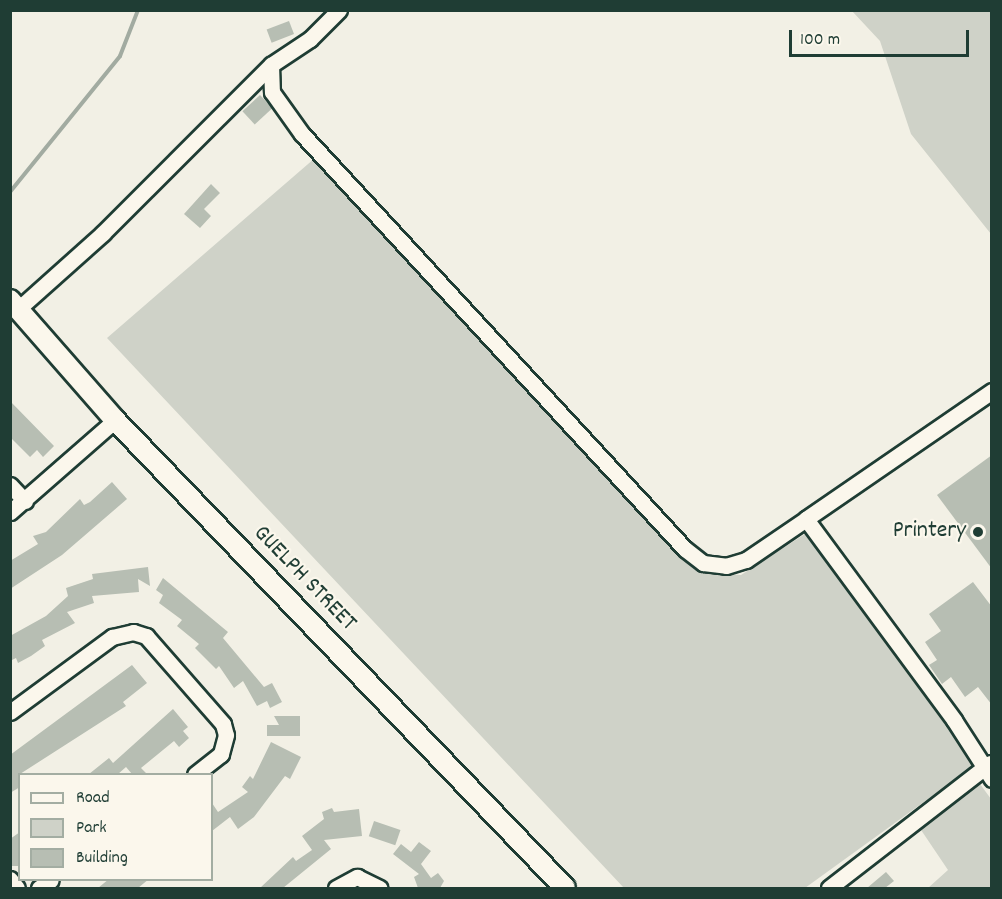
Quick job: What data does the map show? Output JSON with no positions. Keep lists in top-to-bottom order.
{
  "streets": {
    "main road": ["GUELPH STREET"]
  },
  "places": ["Printery"],
  "legend": ["Road", "Park", "Building"],
  "scale_bar": "100 m"
}
